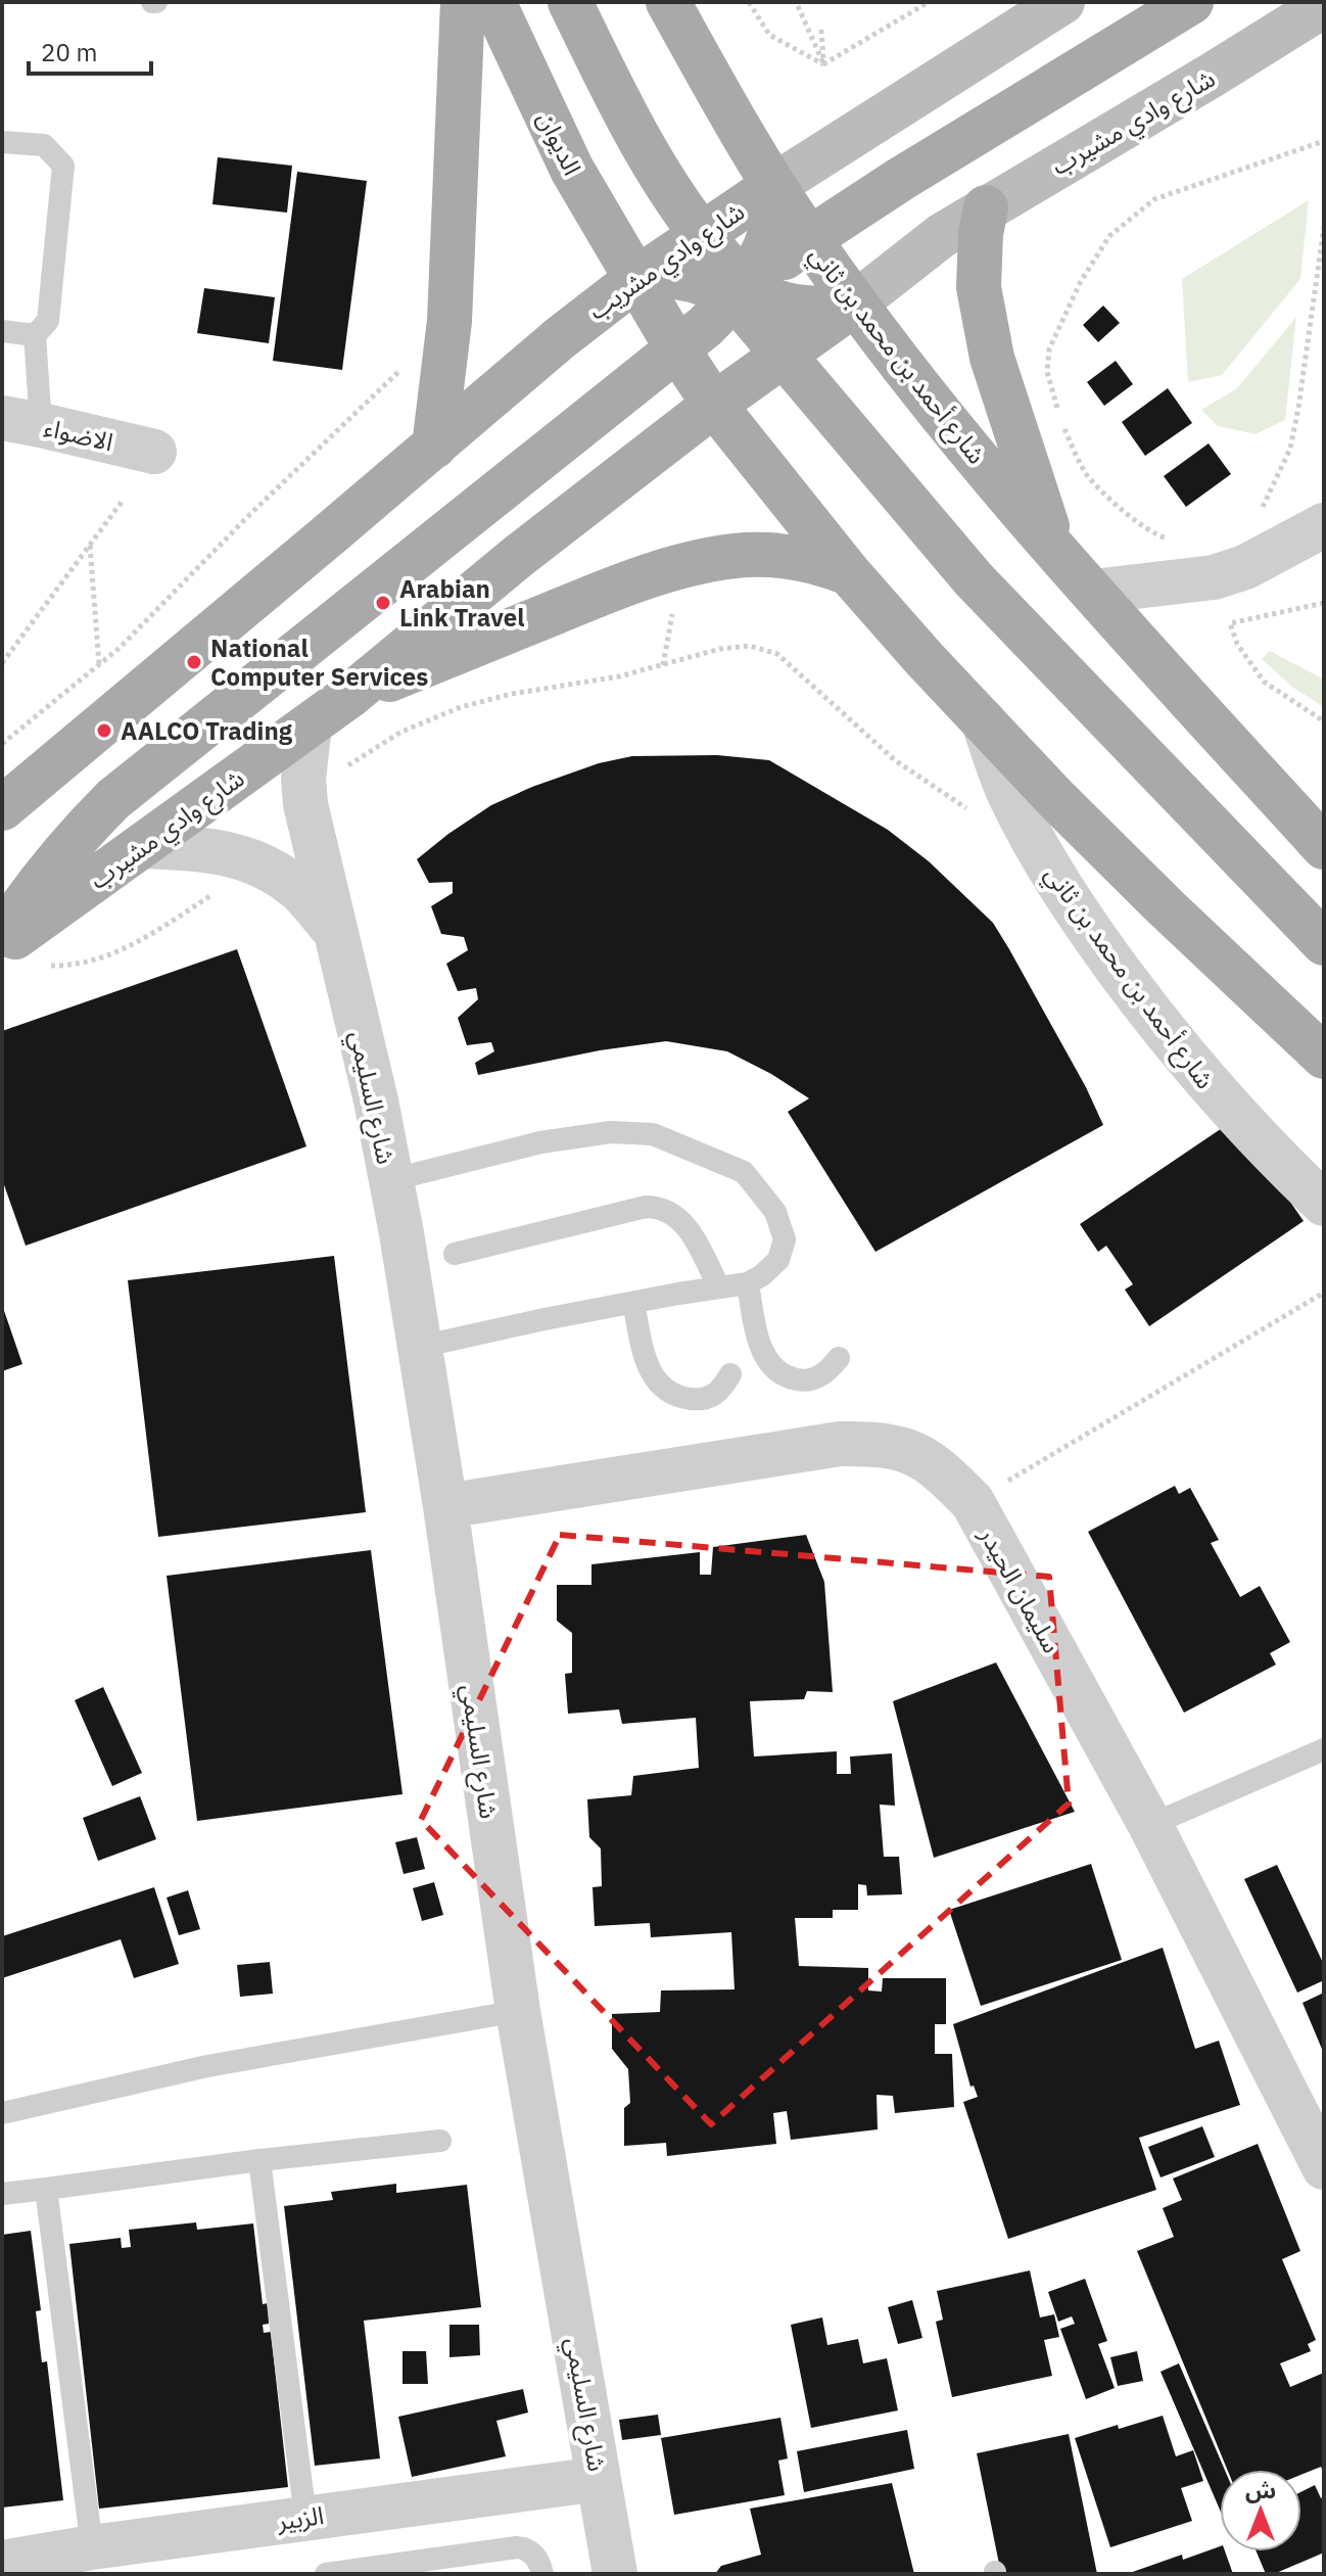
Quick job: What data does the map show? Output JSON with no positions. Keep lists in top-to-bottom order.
{
  "streets": {
    "main road": [
      "شارع وادي مشيرب",
      "الديوان",
      "شارع وادي مشريب",
      "شارع أحمد بن محمد بن ثاني"
    ],
    "street": [
      "الاضواء",
      "شارع السليمي",
      "سليمان الحيدر",
      "الزبير"
    ]
  },
  "crossings": [
    ["شارع وادي مشيرب", "شارع أحمد بن محمد بن ثاني"],
    ["شارع وادي مشيرب", "شارع السليمي"],
    ["الديوان", "شارع وادي مشريب"],
    ["الديوان", "شارع أحمد بن محمد بن ثاني"],
    ["شارع وادي مشريب", "شارع أحمد بن محمد بن ثاني"],
    ["شارع السليمي", "سليمان الحيدر"],
    ["شارع السليمي", "الزبير"]
  ],
  "places": ["Arabian Link Travel", "National Computer Services", "AALCO Trading"],
  "scale_bar": "20 m",
  "north": "top"
}
